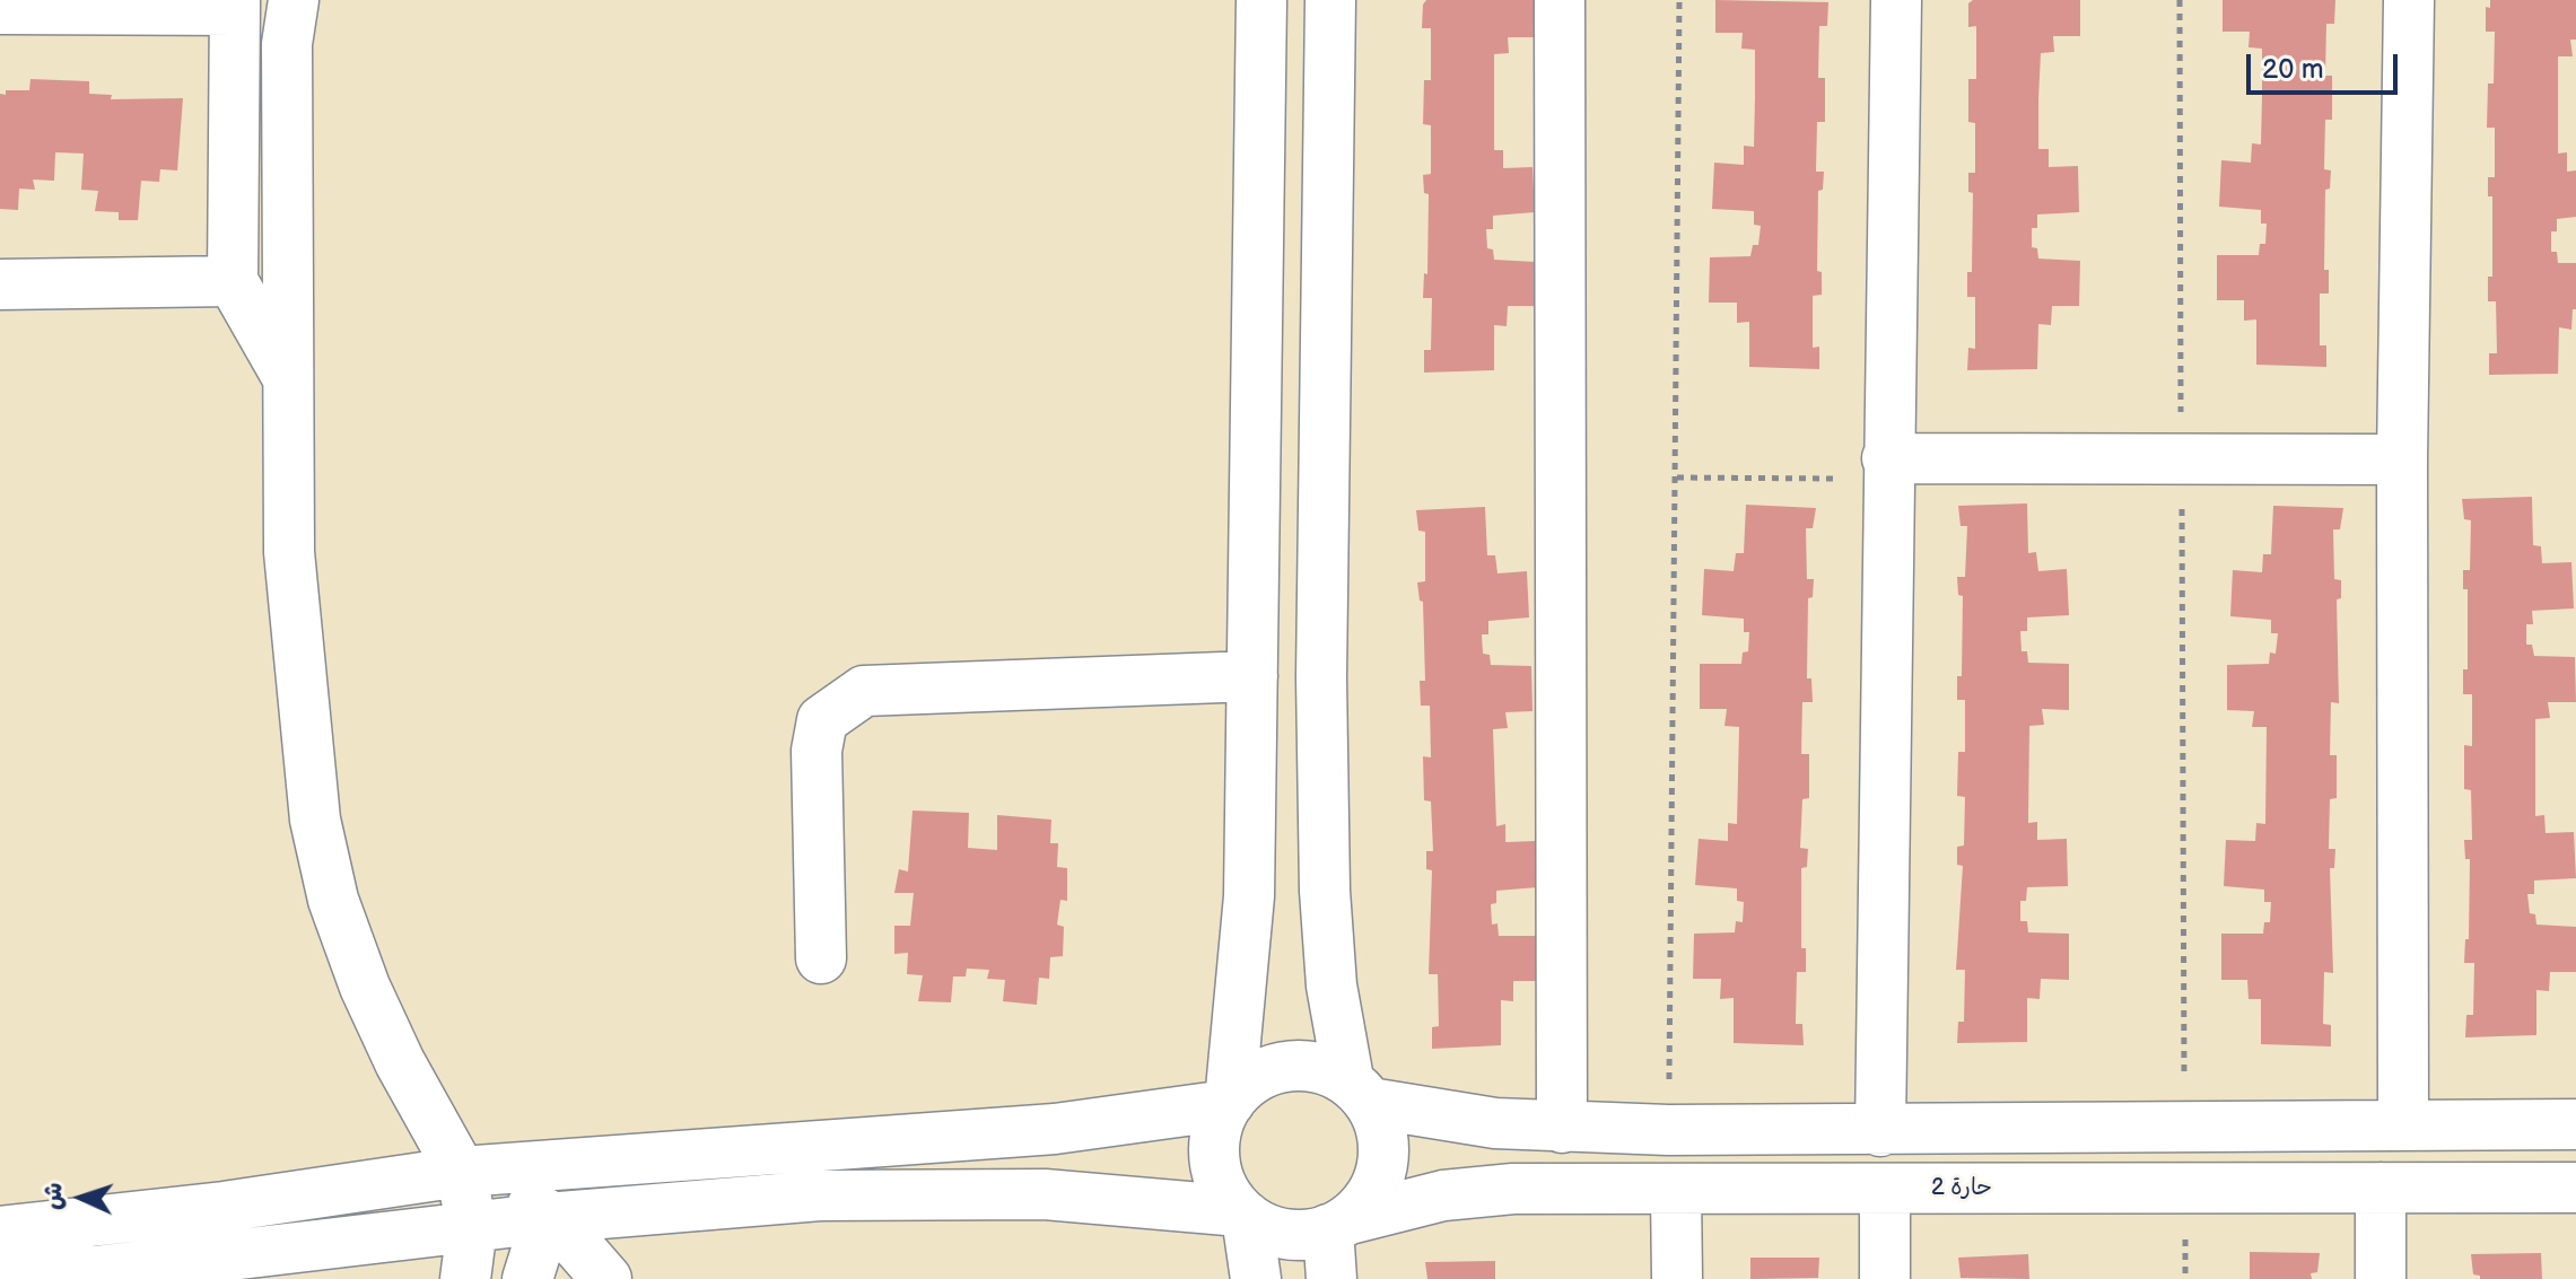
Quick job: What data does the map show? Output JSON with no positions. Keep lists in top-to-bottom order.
{
  "streets": {
    "street": ["حارة 2"]
  },
  "scale_bar": "20 m",
  "north": "left"
}
